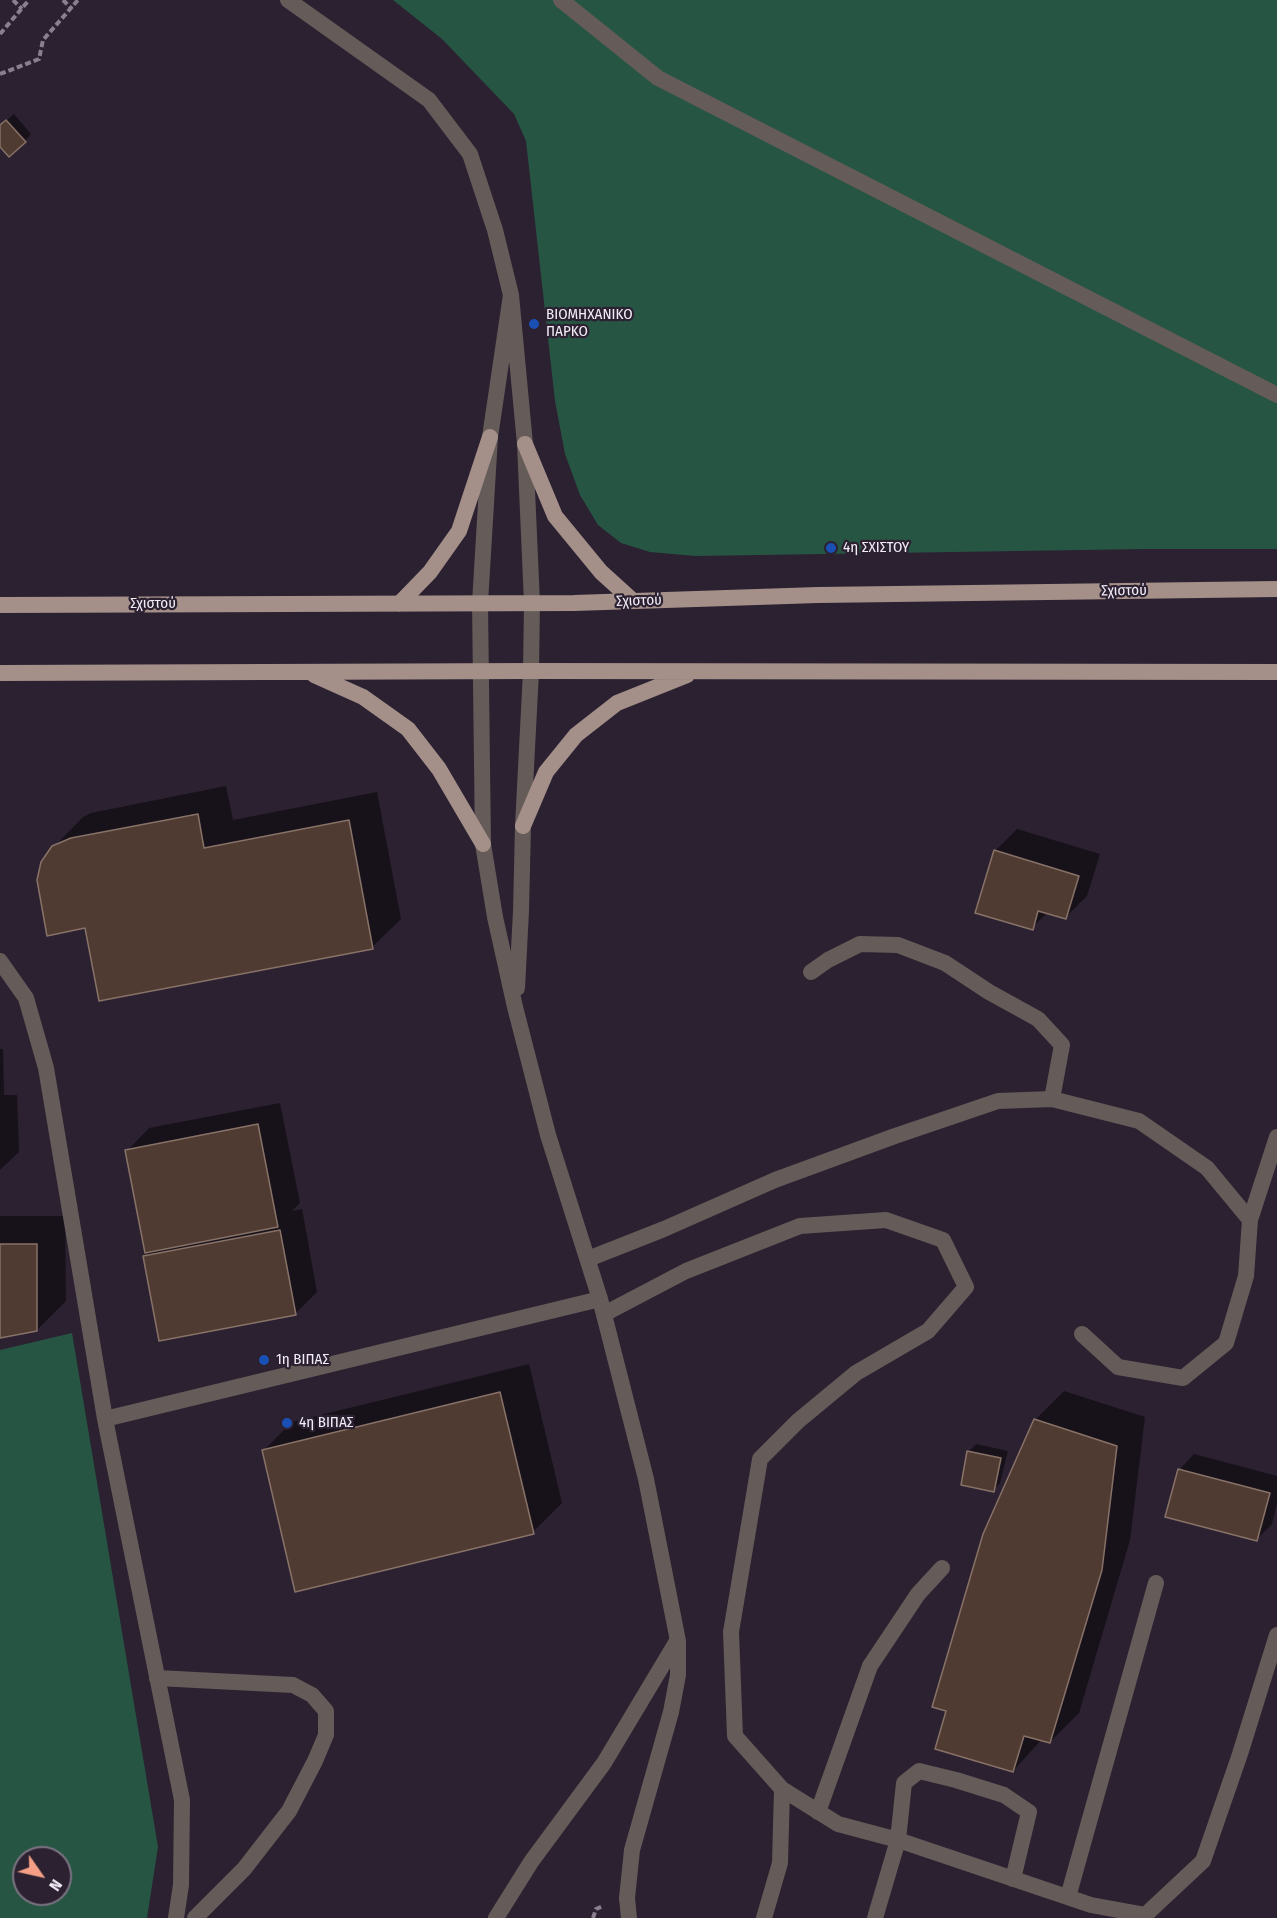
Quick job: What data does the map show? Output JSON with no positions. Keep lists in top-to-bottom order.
{
  "streets": {
    "main road": ["Σχιστού"]
  },
  "places": [
    "ΒΙΟΜΗΧΑΝΙΚΟ ΠΑΡΚΟ",
    "4η ΣΧΙΣΤΟΥ",
    "1η ΒΙΠΑΣ",
    "4η ΒΙΠΑΣ"
  ],
  "north": "bottom right"
}
